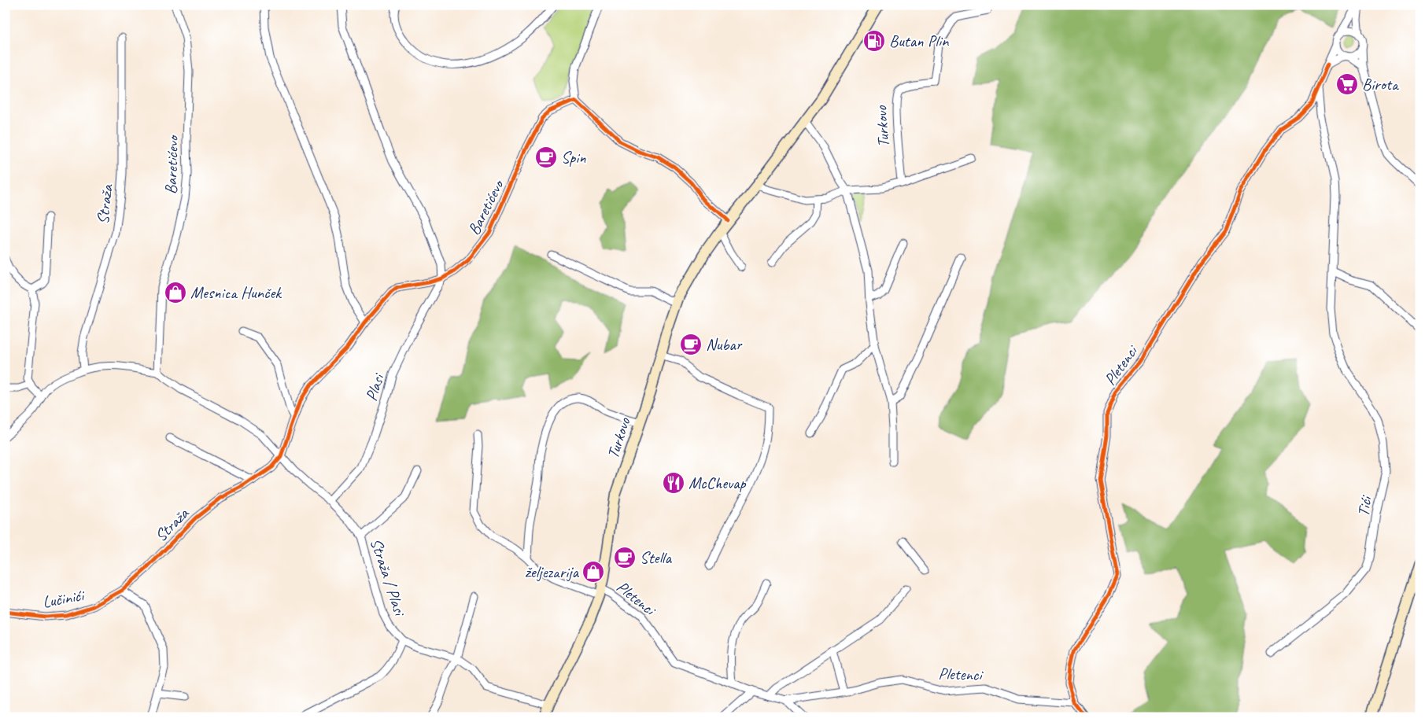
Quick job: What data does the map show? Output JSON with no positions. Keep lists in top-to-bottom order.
{
  "streets": {
    "main road": ["Turkovo"],
    "street": [
      "Baretićevo",
      "Straža",
      "Pletenci",
      "Plasi",
      "Tići",
      "Straža / Plasi",
      "Lučinići"
    ]
  },
  "crossings": [
    ["Turkovo", "Pletenci"],
    ["Turkovo", "Straža / Plasi"],
    ["Baretićevo", "Straža"],
    ["Baretićevo", "Plasi"],
    ["Baretićevo", "Straža / Plasi"],
    ["Straža", "Straža / Plasi"],
    ["Straža", "Lučinići"],
    ["Pletenci", "Tići"],
    ["Plasi", "Straža / Plasi"]
  ],
  "places": {
    "fuel station": ["Butan Plin"],
    "supermarket": ["Birota"],
    "cafe": ["Spin", "Nubar", "Stella"],
    "shop": ["Mesnica Hunček", "željezarija"],
    "restaurant": ["McChevap"]
  }
}
